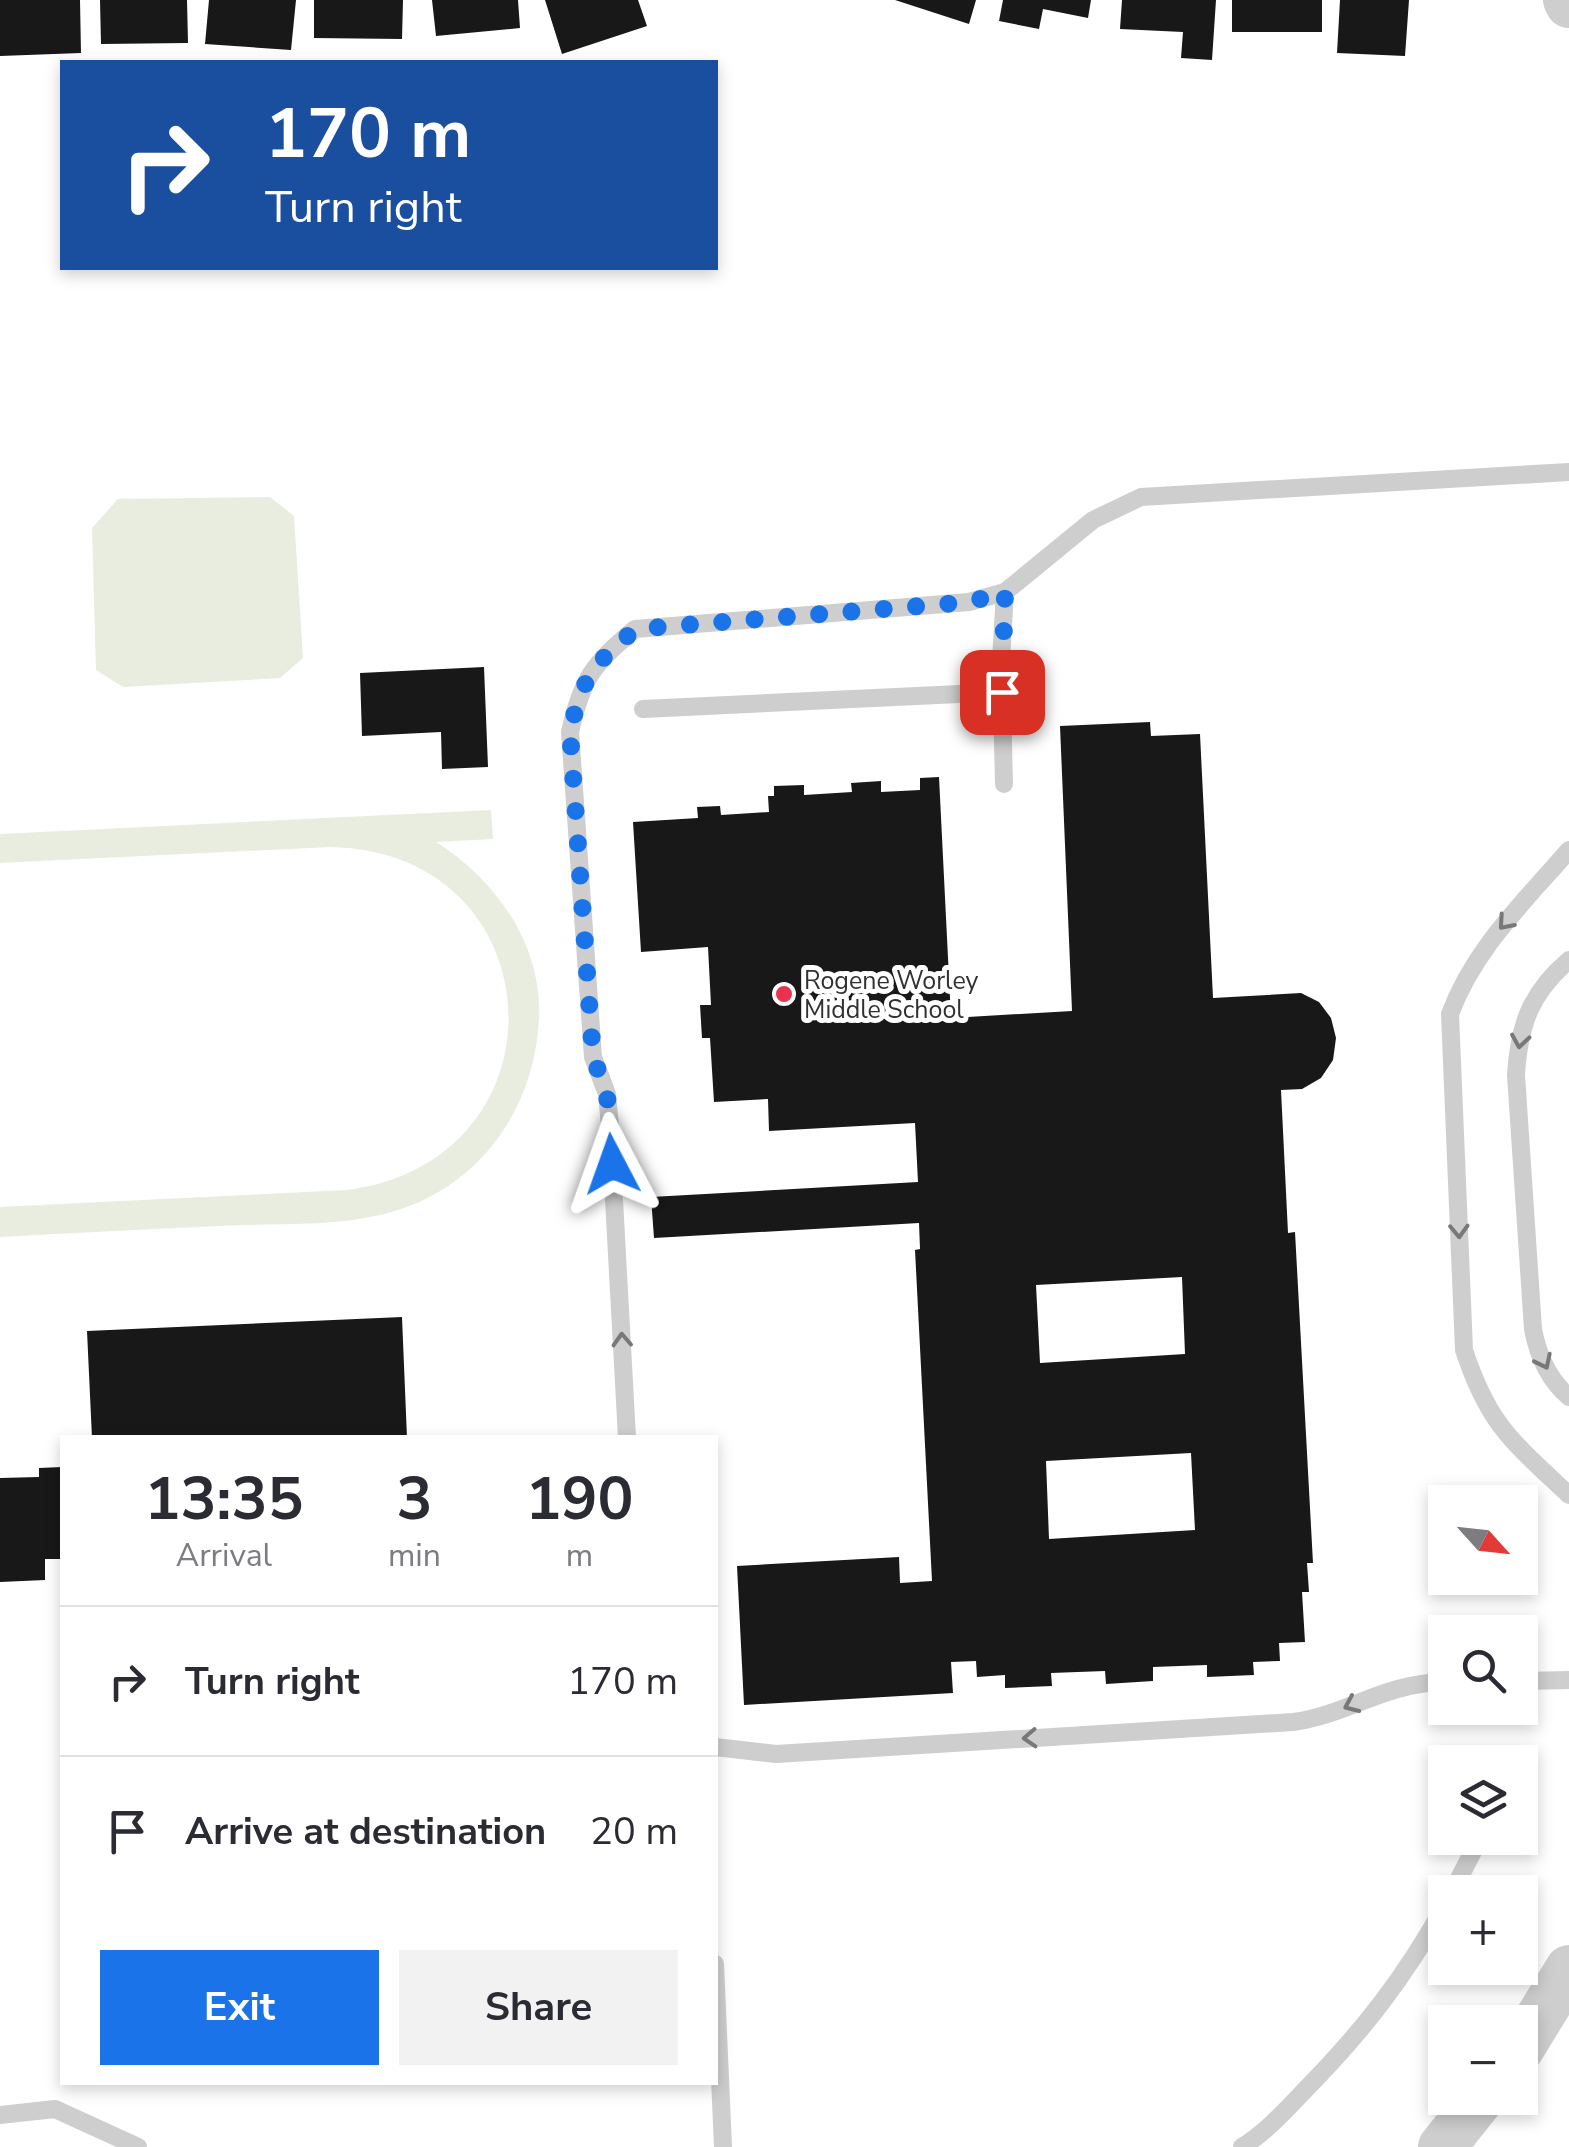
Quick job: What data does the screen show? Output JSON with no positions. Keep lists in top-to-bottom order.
{
  "places": ["Rogene Worley Middle School"],
  "north": "bottom right",
  "page": {
    "turn": ["170 m", "Turn right"],
    "eta": [
      "13:35",
      "Arrival",
      "3",
      "min",
      "190",
      "m"
    ],
    "map_buttons": ["+", "−"],
    "list": [
      {
        "name": "Turn right",
        "value": "170 m"
      },
      {
        "name": "Arrive at destination",
        "value": "20 m"
      }
    ],
    "buttons": ["Exit", "Share"]
  }
}
